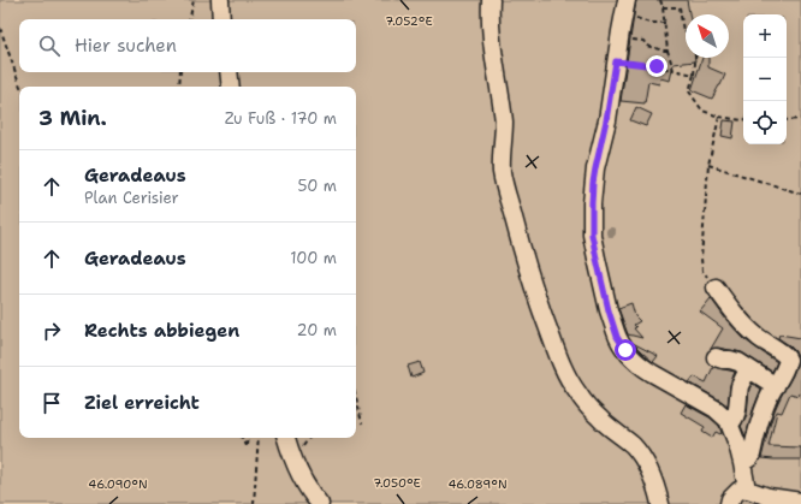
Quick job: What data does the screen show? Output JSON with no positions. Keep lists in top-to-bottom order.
{
  "north": "top left",
  "page": {
    "map_buttons": ["+", "−"],
    "search": "Hier suchen",
    "heading": ["3 Min.", "Zu Fuß · 170 m"],
    "list": [
      ["Geradeaus", "Plan Cerisier", "50 m"],
      ["Geradeaus", "100 m"],
      ["Rechts abbiegen", "20 m"],
      "Ziel erreicht"
    ]
  },
  "coordinates": [
    "7.052°E",
    "7.050°E",
    "46.090°N",
    "46.089°N"
  ]
}
